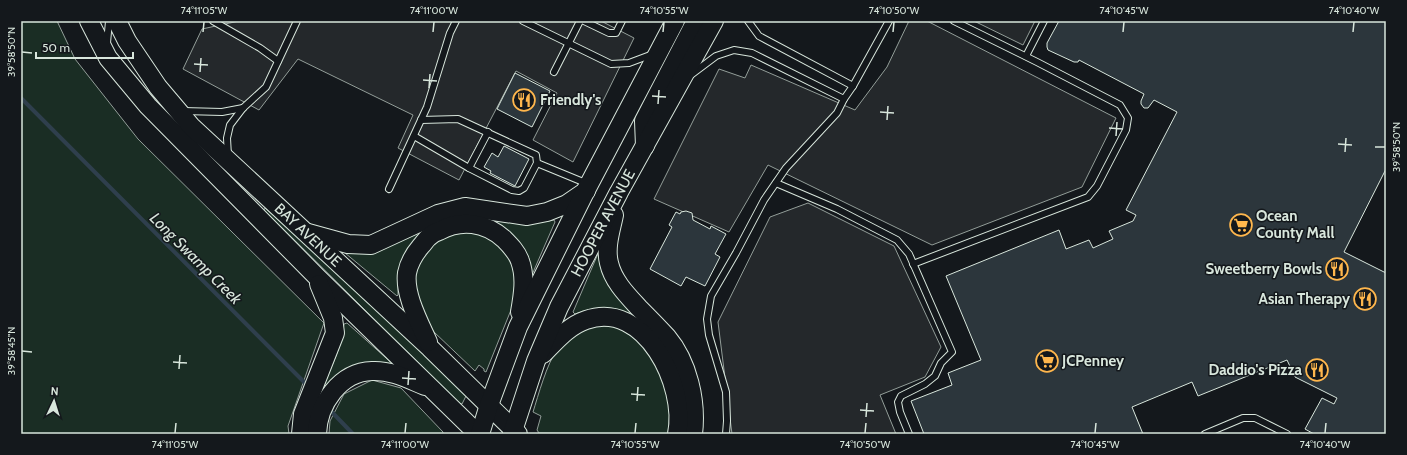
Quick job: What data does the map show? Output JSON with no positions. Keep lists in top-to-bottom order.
{
  "streets": {
    "main road": ["HOOPER AVENUE", "BAY AVENUE"]
  },
  "crossings": [
    ["HOOPER AVENUE", "BAY AVENUE"]
  ],
  "water": ["Long Swamp Creek"],
  "places": {
    "restaurant": [
      "Friendly's",
      "Sweetberry Bowls",
      "Asian Therapy",
      "Daddio's Pizza"
    ],
    "supermarket": ["Ocean County Mall", "JCPenney"]
  },
  "scale_bar": "50 m",
  "north": "top",
  "coordinates": [
    "74°11'05\"W",
    "74°11'00\"W",
    "74°10'55\"W",
    "74°10'50\"W",
    "74°10'45\"W",
    "74°10'40\"W",
    "39°58'50\"N",
    "39°58'45\"N"
  ]
}
